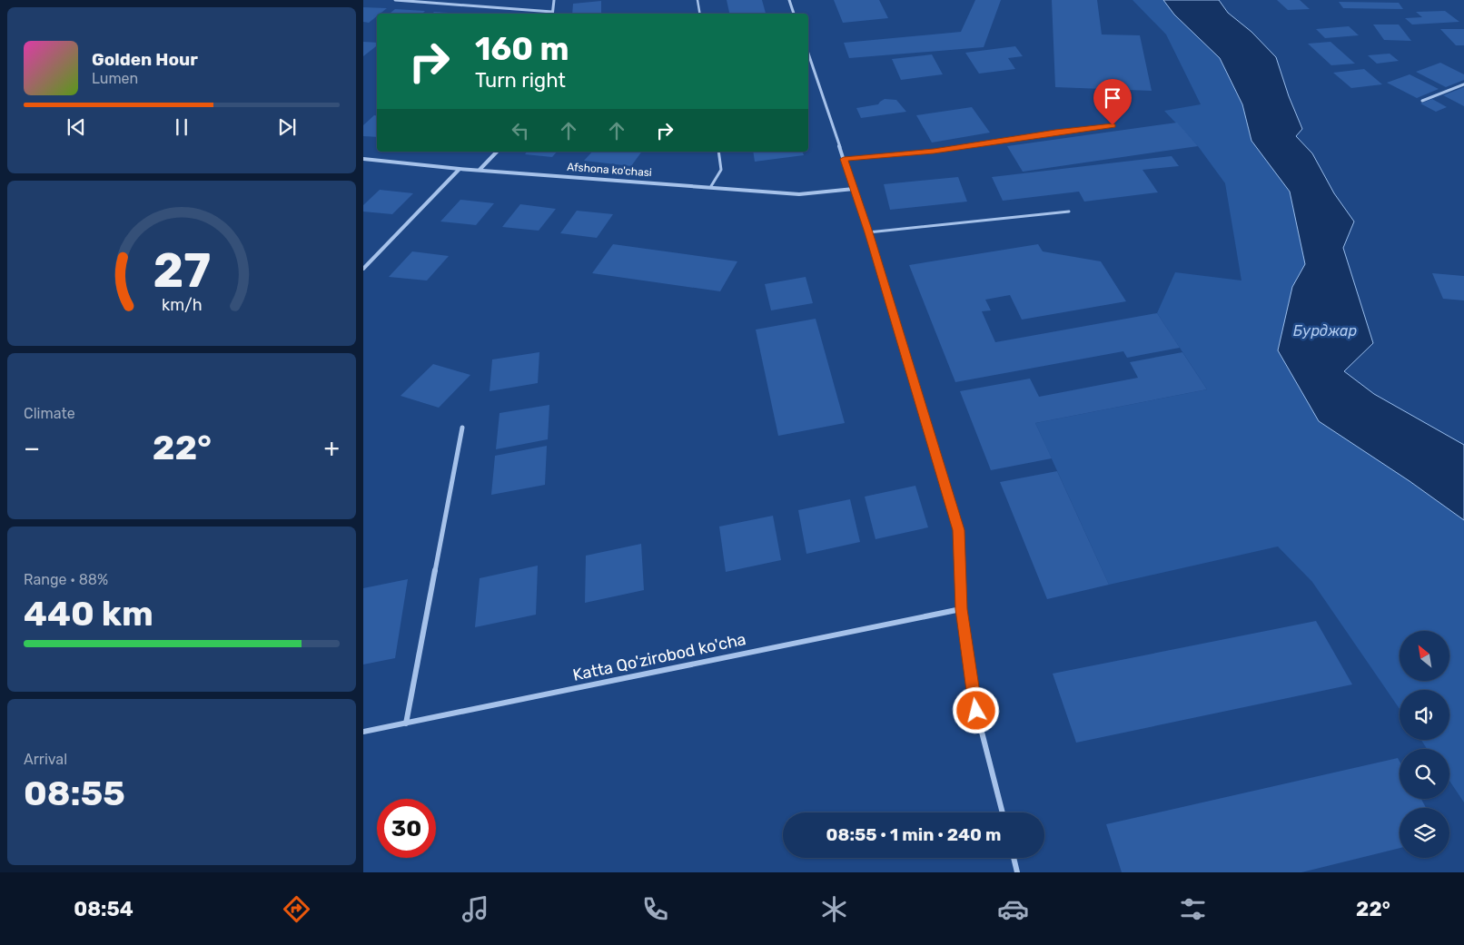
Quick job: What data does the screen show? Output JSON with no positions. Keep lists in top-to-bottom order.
{
  "streets": {
    "street": ["Afshona ko'chasi", "Katta Qo'zirobod ko'cha"]
  },
  "water": ["Бурджар"],
  "north": "top left",
  "page": {
    "turn": ["160 m", "Turn right"],
    "song": ["Golden Hour", "Lumen"],
    "tile": [
      "Climate",
      ["Range · 88%", "440 km"],
      ["Arrival", "08:55"]
    ],
    "heat": ["−", "22°", "+"],
    "limit": "30",
    "trip": "08:55 · 1 min · 240 m",
    "tabs": ["08:54", "22°"],
    "gauge": ["27", "km/h"]
  }
}
